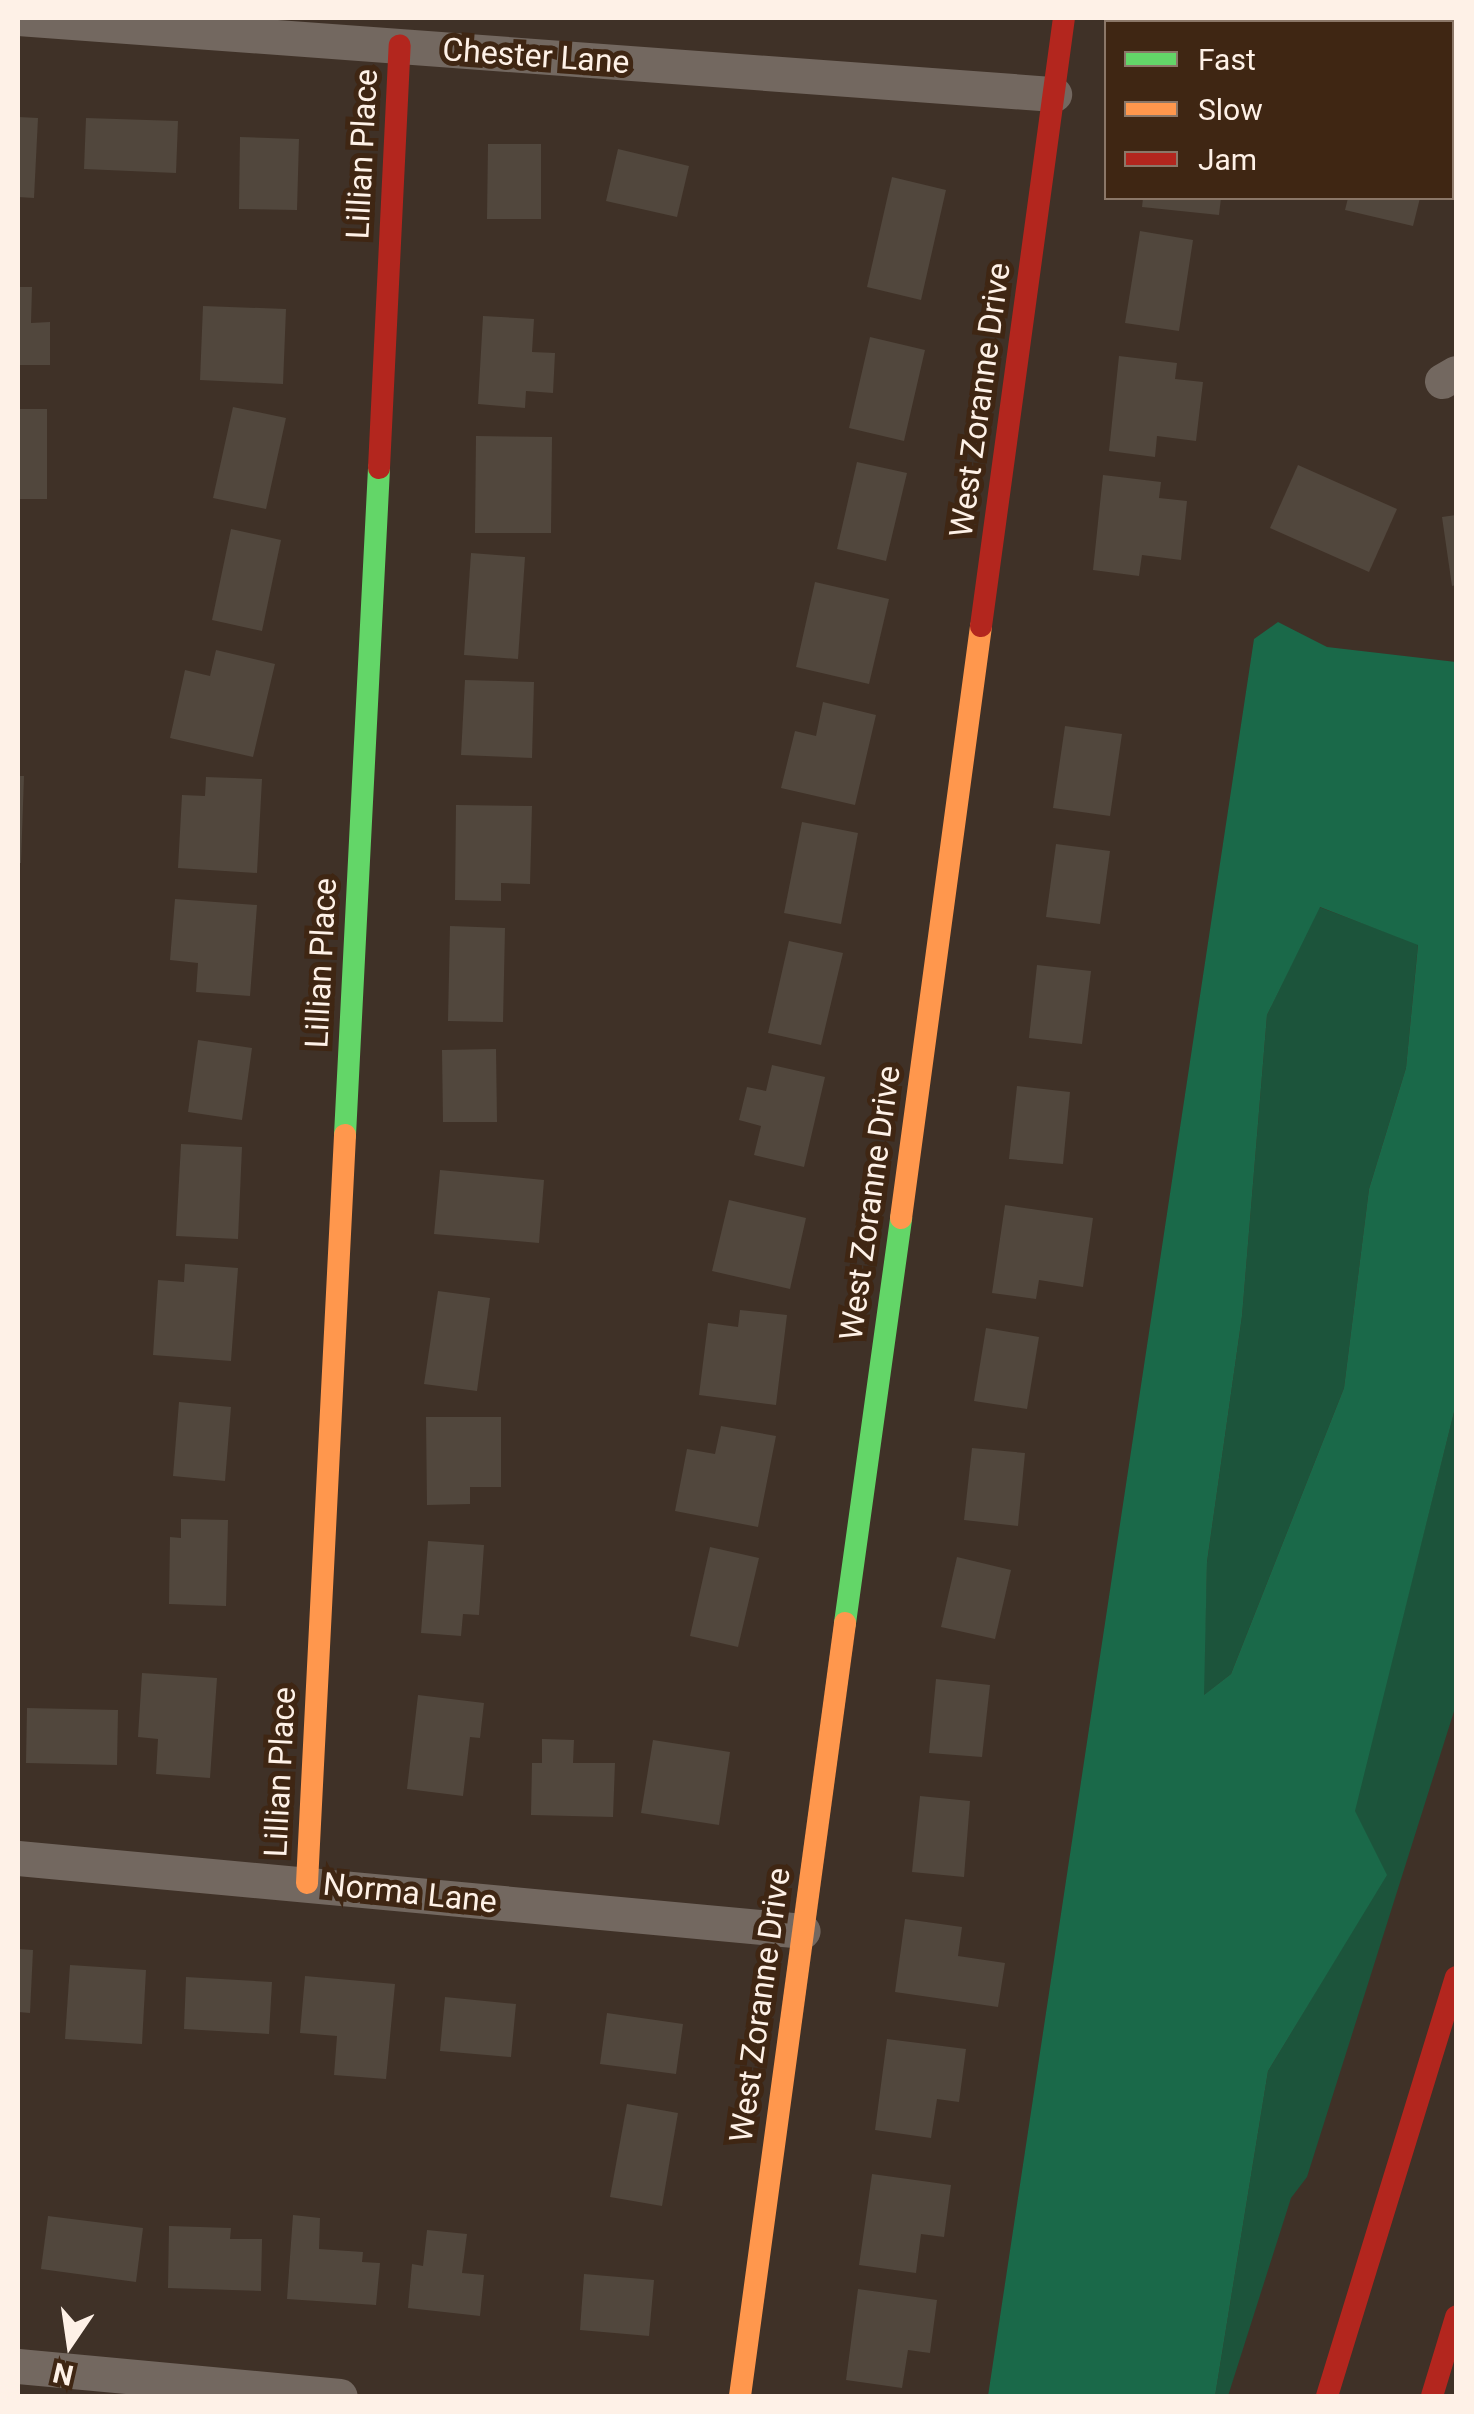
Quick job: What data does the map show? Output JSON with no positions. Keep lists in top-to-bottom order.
{
  "streets": {
    "main road": ["Lillian Place", "West Zoranne Drive"],
    "street": ["Chester Lane", "Norma Lane"]
  },
  "crossings": [
    ["Chester Lane", "Lillian Place"],
    ["Chester Lane", "West Zoranne Drive"],
    ["Lillian Place", "Norma Lane"],
    ["West Zoranne Drive", "Norma Lane"]
  ],
  "legend": ["Fast", "Slow", "Jam"],
  "north": "bottom"
}
